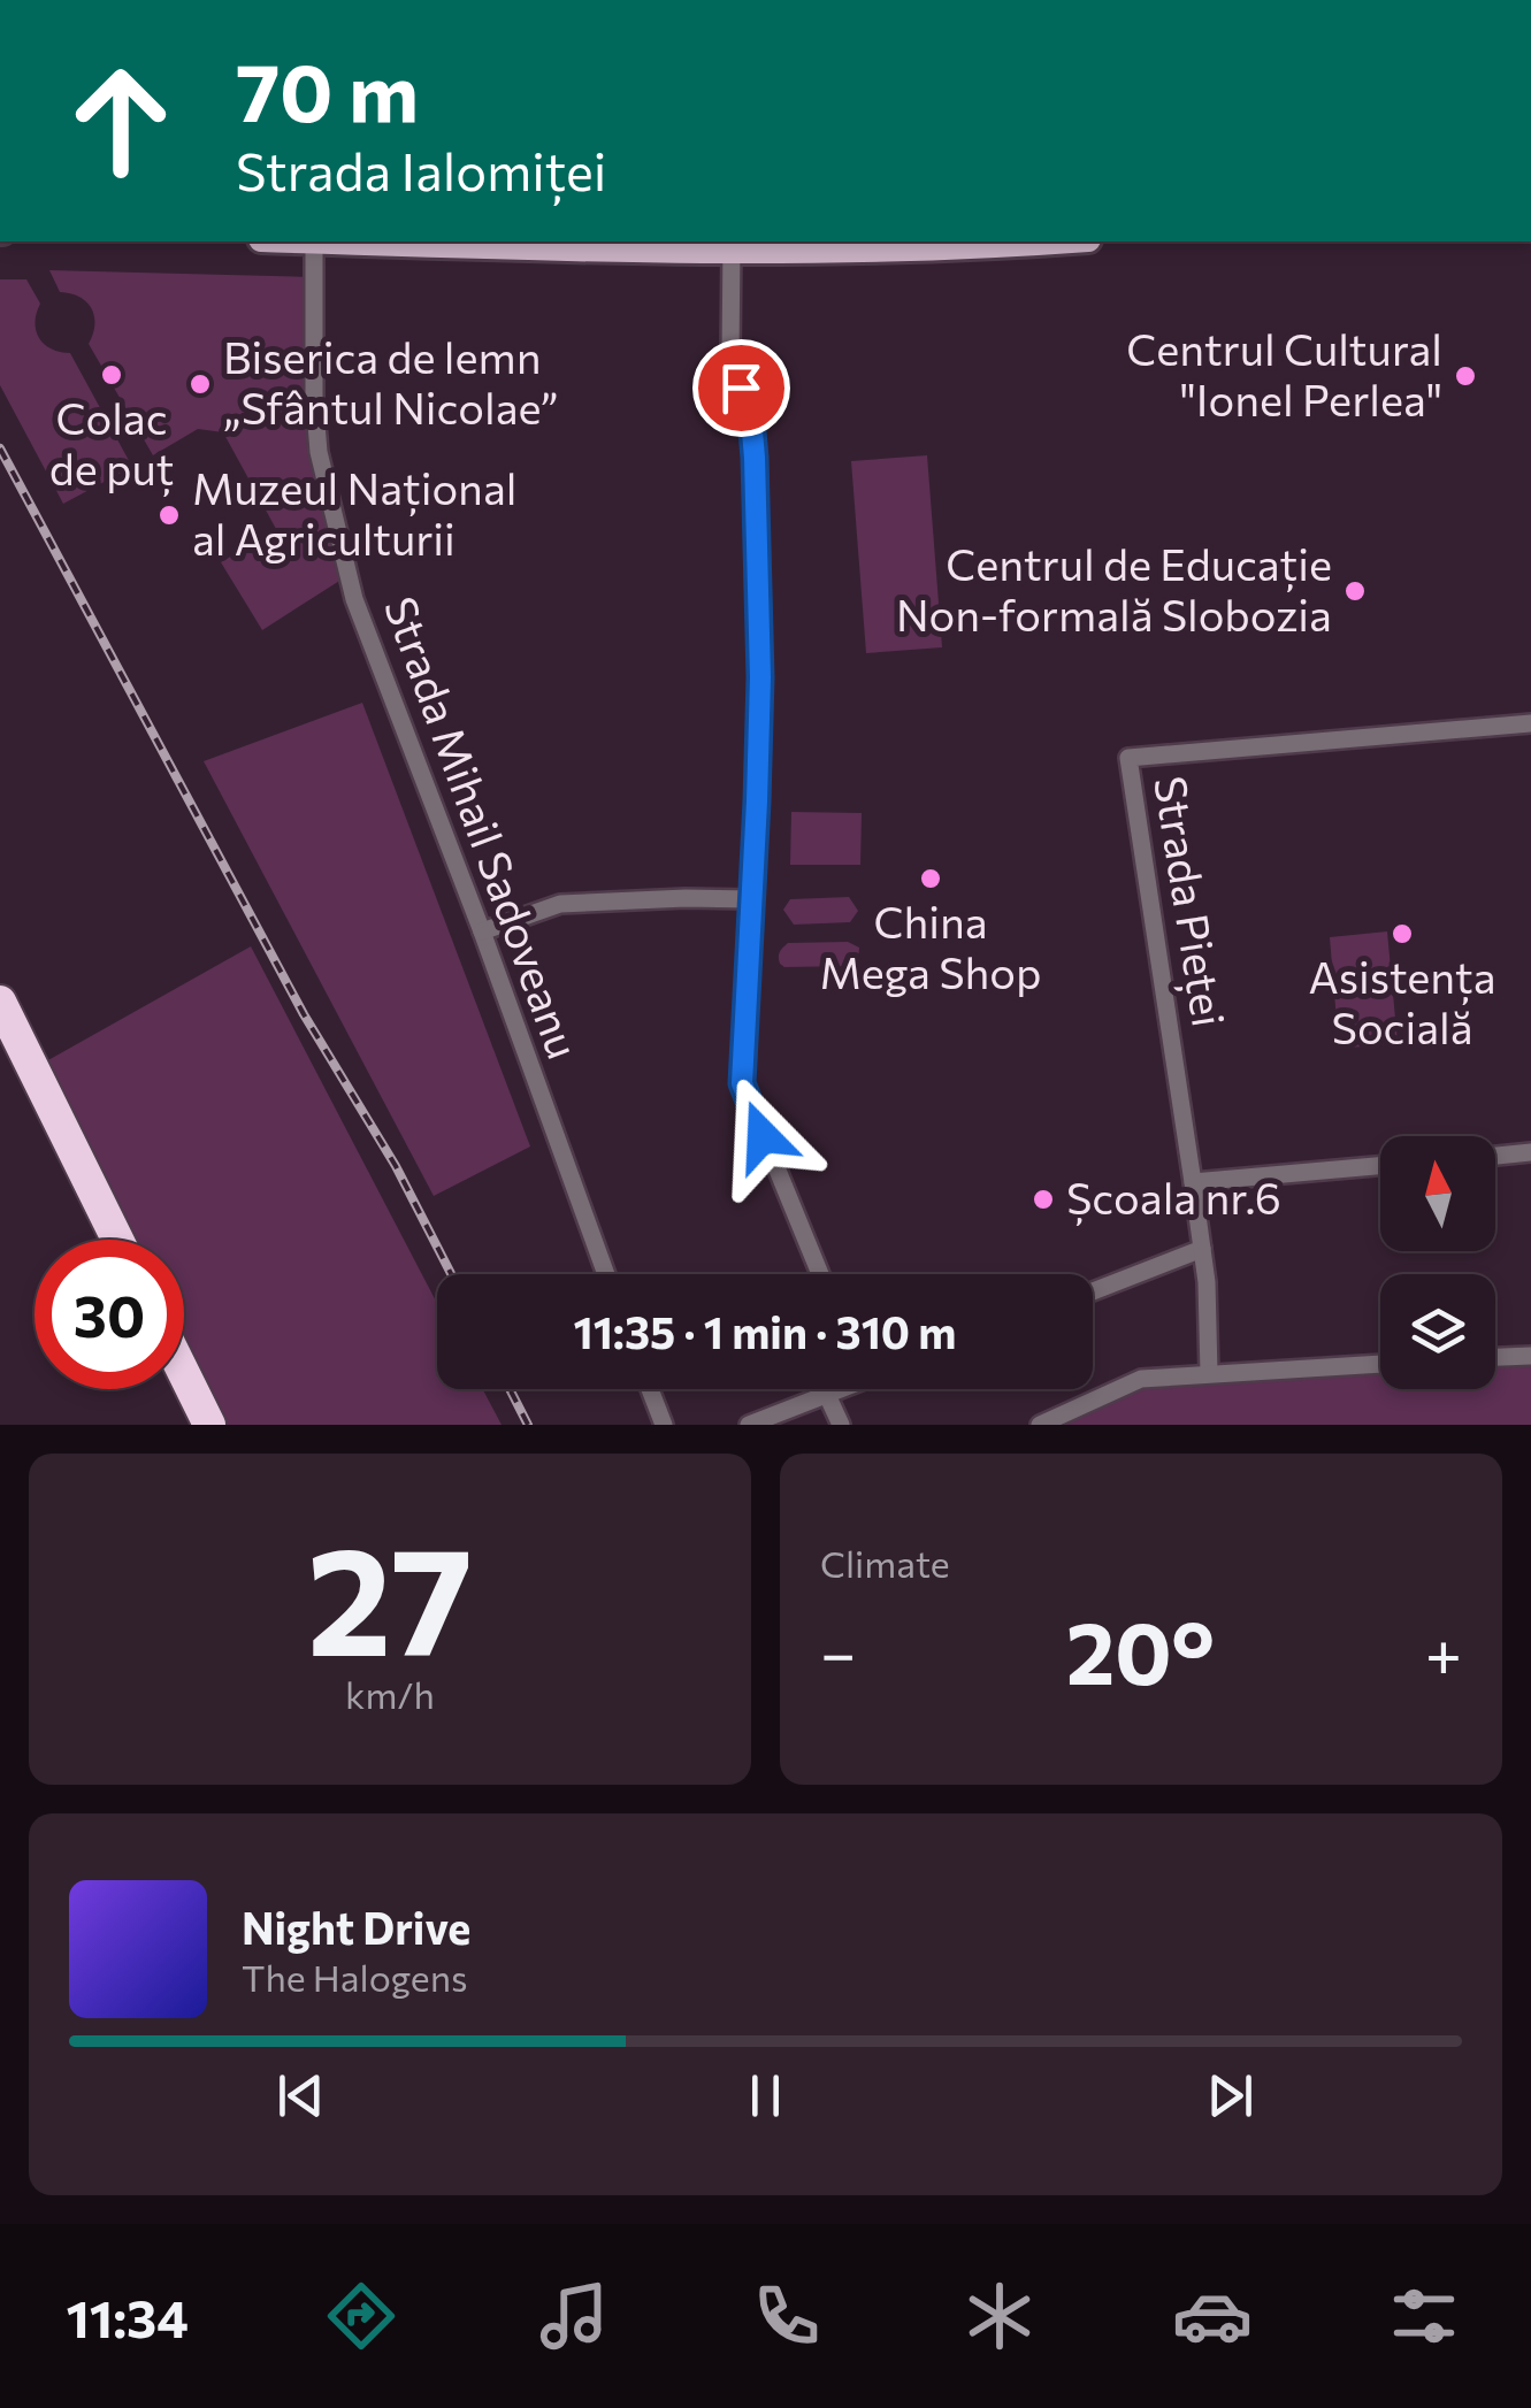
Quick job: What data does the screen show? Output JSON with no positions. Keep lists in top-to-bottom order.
{
  "streets": {
    "street": ["Strada Mihail Sadoveanu", "Strada Pieței"]
  },
  "places": [
    "Colac de puț",
    "Centrul Cultural \"Ionel Perlea\"",
    "Biserica de lemn „Sfântul Nicolae”",
    "Muzeul Național al Agriculturii",
    "Centrul de Educație Non-formală Slobozia",
    "China Mega Shop",
    "Asistența Socială",
    "Școala nr.6"
  ],
  "north": "top",
  "page": {
    "turn": ["70 m", "Strada Ialomiței"],
    "limit": "30",
    "trip": "11:35 · 1 min · 310 m",
    "tile": [
      ["27", "km/h"],
      "Climate"
    ],
    "heat": ["−", "20°", "+"],
    "song": ["Night Drive", "The Halogens"],
    "tabs": "11:34"
  }
}
